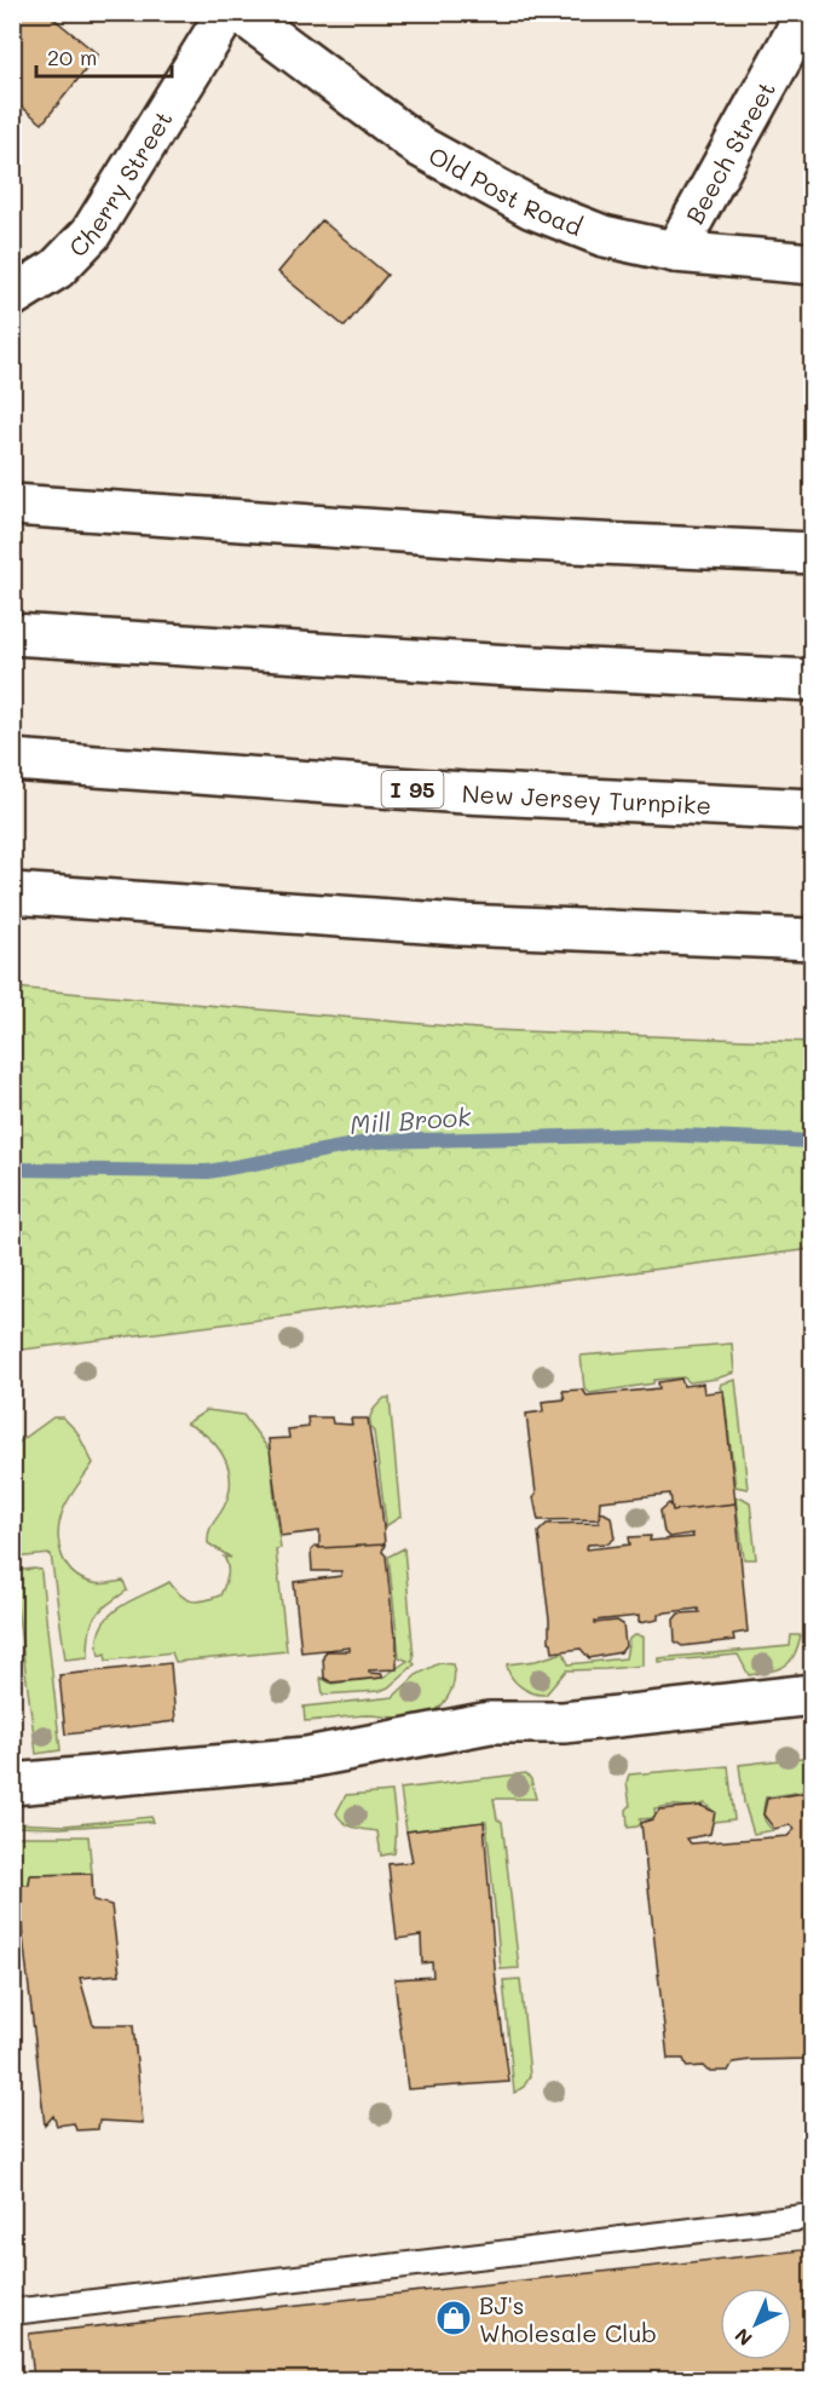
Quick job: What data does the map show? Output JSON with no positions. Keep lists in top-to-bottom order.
{
  "streets": {
    "main road": [
      "Beech Street",
      "Cherry Street",
      "Old Post Road",
      "I 95",
      "New Jersey Turnpike"
    ]
  },
  "crossings": [
    ["Beech Street", "Old Post Road"]
  ],
  "water": ["Mill Brook"],
  "places": {
    "shop": ["BJ's Wholesale Club"]
  },
  "scale_bar": "20 m",
  "north": "bottom left"
}
